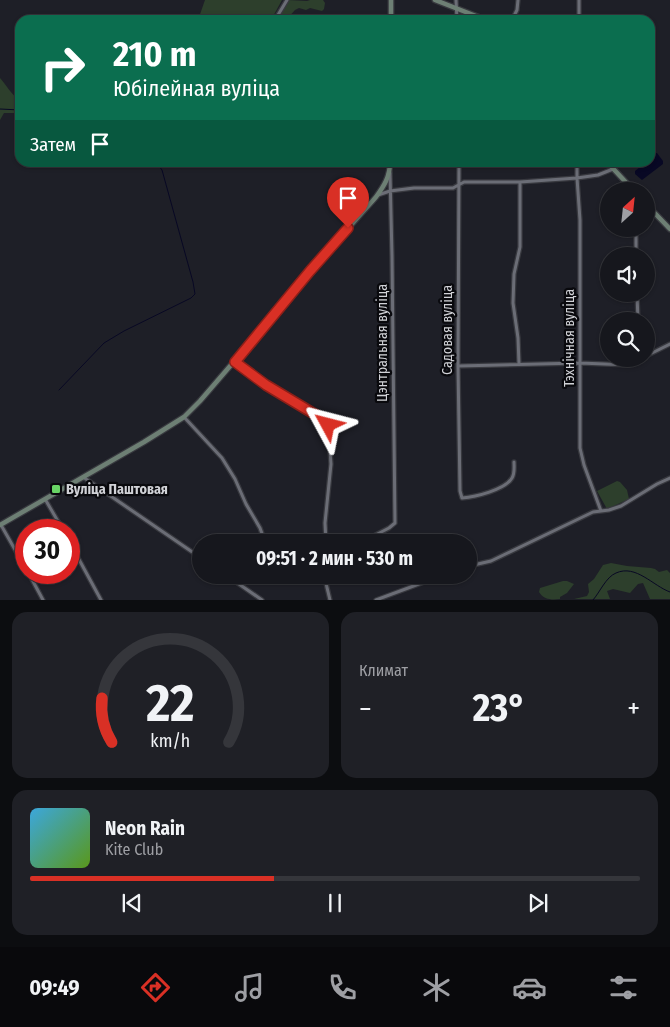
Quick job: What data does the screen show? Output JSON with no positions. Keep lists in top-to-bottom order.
{
  "streets": {
    "street": ["Садовая вуліца", "Тэхнічная вуліца", "Цэнтральная вуліца"]
  },
  "places": {
    "transit": ["Вуліца Паштовая"]
  },
  "north": "top right",
  "page": {
    "turn": ["210 m", "Юбілейная вуліца"],
    "then": "Затем",
    "limit": "30",
    "trip": "09:51 · 2 мин · 530 m",
    "tile": "Климат",
    "heat": ["−", "23°", "+"],
    "song": ["Neon Rain", "Kite Club"],
    "tabs": "09:49",
    "gauge": ["22", "km/h"]
  }
}
